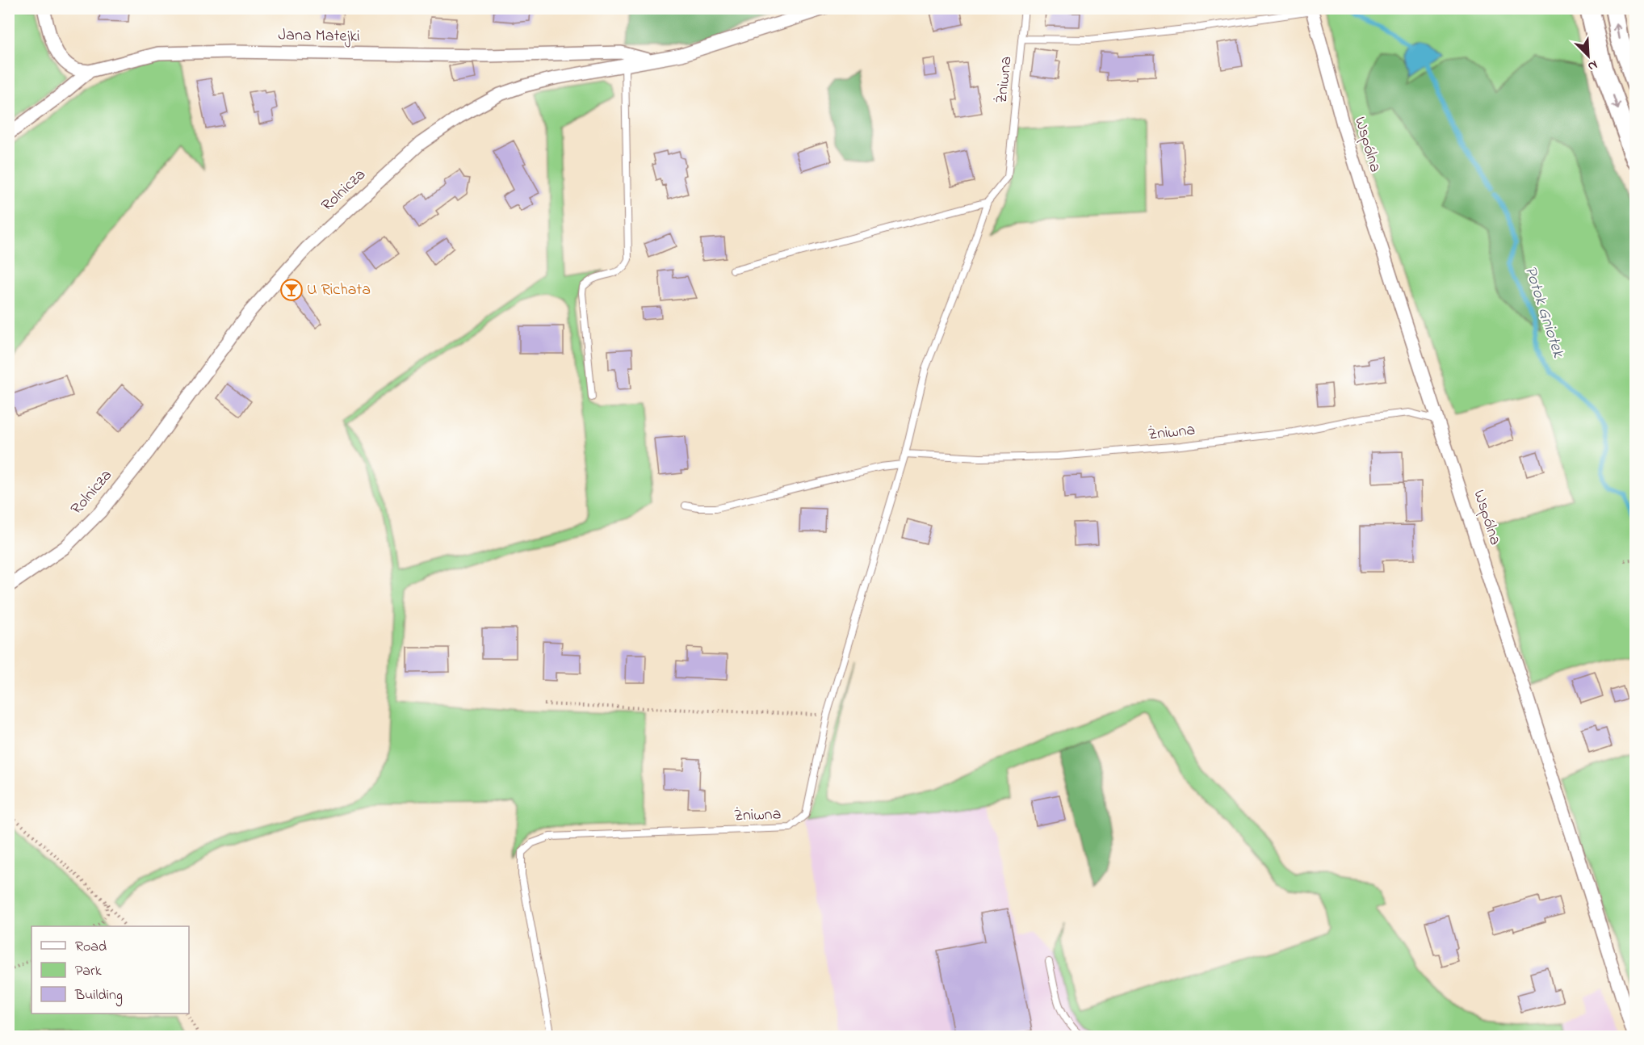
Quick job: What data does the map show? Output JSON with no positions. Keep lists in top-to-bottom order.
{
  "streets": {
    "street": ["Jana Matejki", "Wspólna", "Rolnicza"],
    "lane": ["Żniwna"]
  },
  "crossings": [
    ["Jana Matejki", "Rolnicza"],
    ["Żniwna", "Wspólna"]
  ],
  "water": ["Potok Gniotek"],
  "places": {
    "bar": ["U Richata"]
  },
  "legend": ["Road", "Park", "Building"],
  "north": "bottom right"
}
